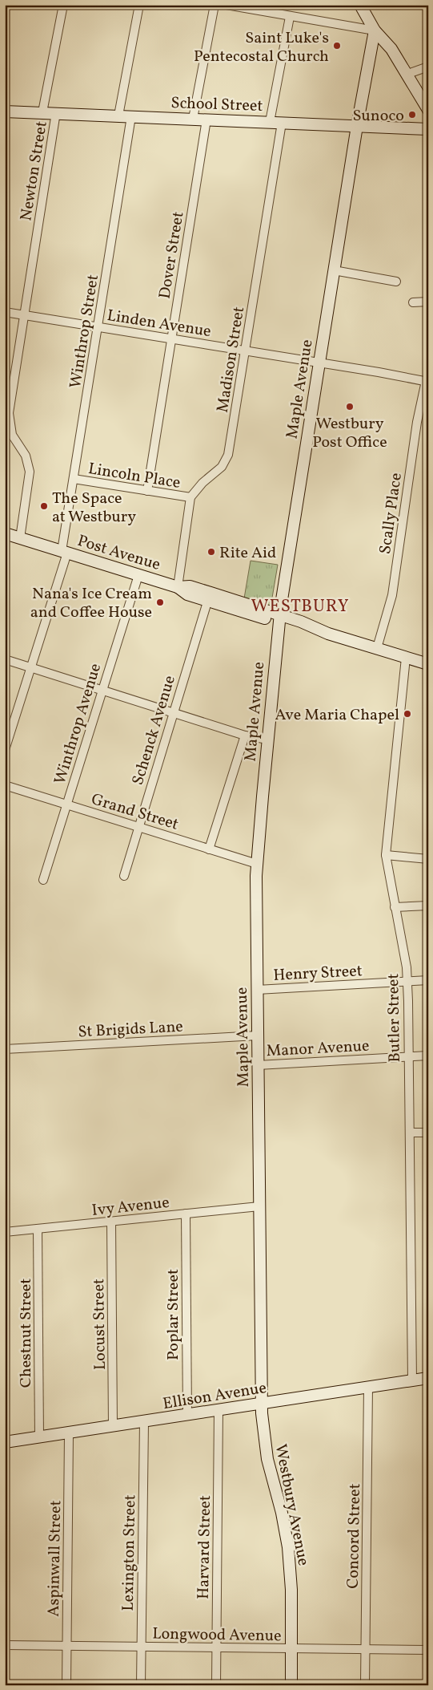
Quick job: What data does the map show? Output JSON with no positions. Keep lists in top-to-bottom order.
{
  "streets": {
    "main road": [
      "School Street",
      "Maple Avenue",
      "Post Avenue",
      "Ellison Avenue",
      "Westbury Avenue"
    ],
    "street": [
      "Newton Street",
      "Dover Street",
      "Linden Avenue",
      "Winthrop Street",
      "Madison Street",
      "Lincoln Place",
      "Scally Place",
      "Winthrop Avenue",
      "Schenck Avenue",
      "Grand Street",
      "Henry Street",
      "Butler Street",
      "St Brigids Lane",
      "Manor Avenue",
      "Ivy Avenue",
      "Poplar Street",
      "Locust Street",
      "Chestnut Street",
      "Concord Street",
      "Harvard Street",
      "Lexington Street",
      "Aspinwall Street",
      "Longwood Avenue"
    ]
  },
  "crossings": [
    ["School Street", "Newton Street"],
    ["School Street", "Dover Street"],
    ["School Street", "Winthrop Street"],
    ["School Street", "Madison Street"],
    ["School Street", "Maple Avenue"],
    ["Newton Street", "Linden Avenue"],
    ["Newton Street", "Post Avenue"],
    ["Dover Street", "Linden Avenue"],
    ["Dover Street", "Lincoln Place"],
    ["Linden Avenue", "Winthrop Street"],
    ["Linden Avenue", "Madison Street"],
    ["Linden Avenue", "Maple Avenue"],
    ["Linden Avenue", "Scally Place"],
    ["Winthrop Street", "Lincoln Place"],
    ["Winthrop Street", "Post Avenue"],
    ["Madison Street", "Lincoln Place"],
    ["Maple Avenue", "Post Avenue"],
    ["Maple Avenue", "Grand Street"],
    ["Maple Avenue", "Henry Street"],
    ["Maple Avenue", "St Brigids Lane"],
    ["Maple Avenue", "Manor Avenue"],
    ["Maple Avenue", "Ivy Avenue"],
    ["Maple Avenue", "Ellison Avenue"],
    ["Maple Avenue", "Westbury Avenue"],
    ["Scally Place", "Post Avenue"],
    ["Post Avenue", "Winthrop Avenue"],
    ["Post Avenue", "Schenck Avenue"],
    ["Post Avenue", "Butler Street"],
    ["Winthrop Avenue", "Grand Street"],
    ["Schenck Avenue", "Grand Street"],
    ["Henry Street", "Butler Street"],
    ["Butler Street", "Manor Avenue"],
    ["Butler Street", "Ellison Avenue"],
    ["Ivy Avenue", "Poplar Street"],
    ["Ivy Avenue", "Locust Street"],
    ["Ivy Avenue", "Chestnut Street"],
    ["Poplar Street", "Ellison Avenue"],
    ["Locust Street", "Ellison Avenue"],
    ["Chestnut Street", "Ellison Avenue"],
    ["Ellison Avenue", "Westbury Avenue"],
    ["Ellison Avenue", "Concord Street"],
    ["Ellison Avenue", "Harvard Street"],
    ["Ellison Avenue", "Lexington Street"],
    ["Ellison Avenue", "Aspinwall Street"],
    ["Westbury Avenue", "Longwood Avenue"],
    ["Concord Street", "Longwood Avenue"],
    ["Harvard Street", "Longwood Avenue"],
    ["Lexington Street", "Longwood Avenue"],
    ["Aspinwall Street", "Longwood Avenue"]
  ],
  "districts": ["WESTBURY"],
  "places": [
    "Saint Luke's Pentecostal Church",
    "Sunoco",
    "Westbury Post Office",
    "The Space at Westbury",
    "Rite Aid",
    "Nana's Ice Cream and Coffee House",
    "Ave Maria Chapel"
  ]
}
